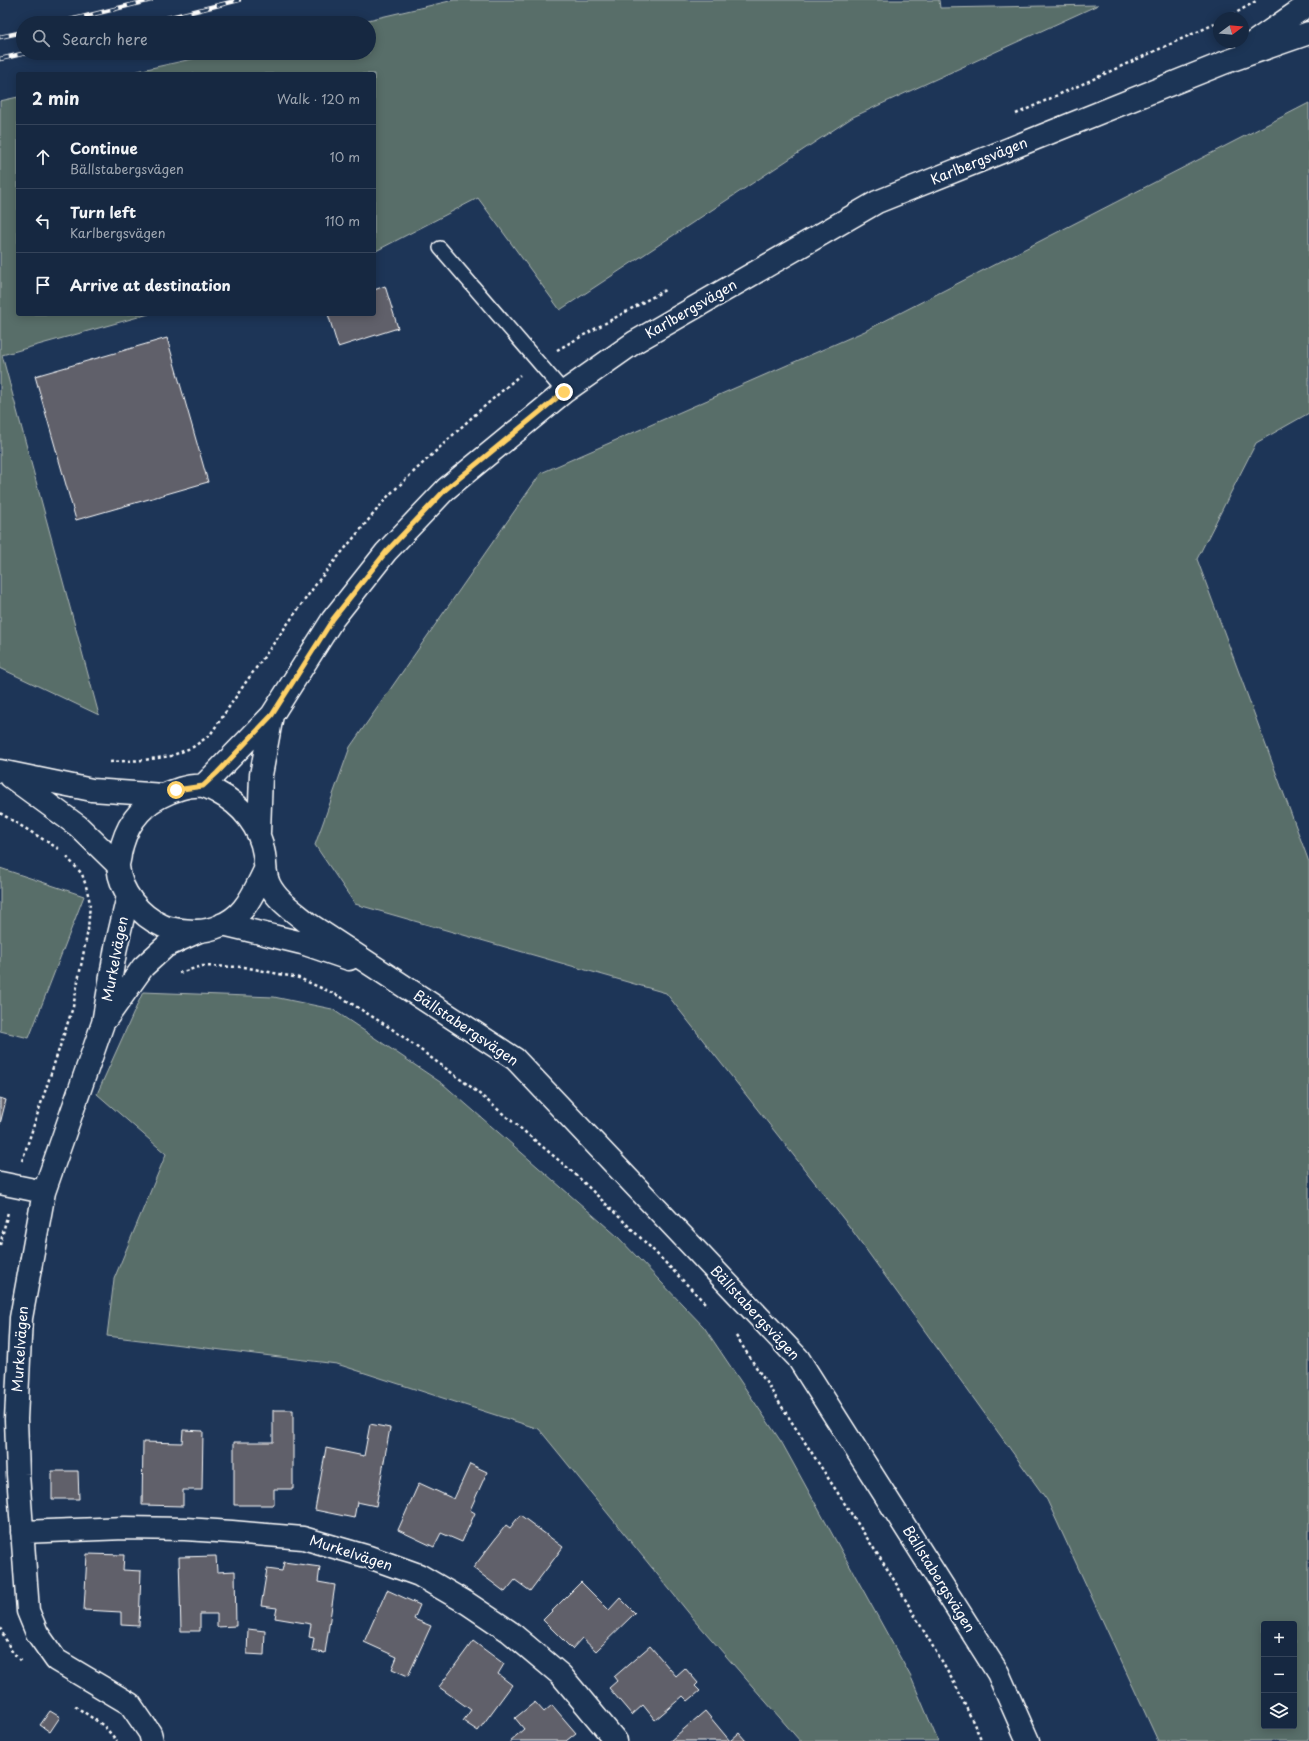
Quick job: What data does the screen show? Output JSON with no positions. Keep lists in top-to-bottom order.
{
  "streets": {
    "street": ["Karlbergsvägen", "Murkelvägen", "Bällstabergsvägen"]
  },
  "crossings": [
    ["Karlbergsvägen", "Bällstabergsvägen"],
    ["Murkelvägen", "Bällstabergsvägen"]
  ],
  "north": "right",
  "page": {
    "search": "Search here",
    "heading": ["2 min", "Walk · 120 m"],
    "list": [
      ["Continue", "Bällstabergsvägen", "10 m"],
      ["Turn left", "Karlbergsvägen", "110 m"],
      "Arrive at destination"
    ],
    "map_buttons": ["+", "−"]
  }
}
